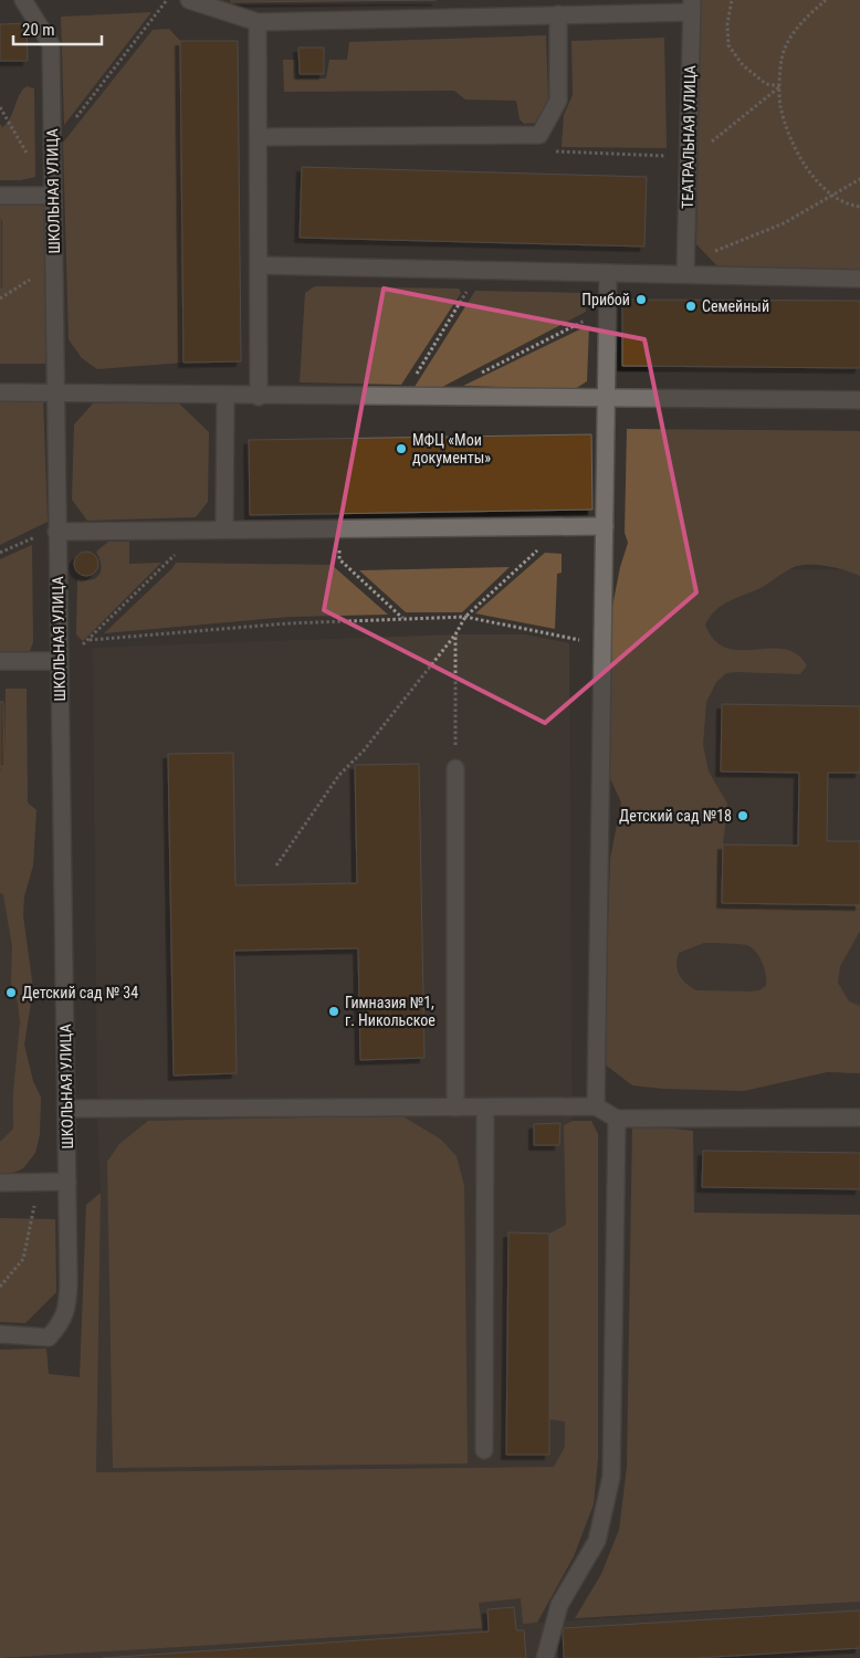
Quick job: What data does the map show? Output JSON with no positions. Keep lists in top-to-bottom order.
{
  "streets": {
    "street": ["ТЕАТРАЛЬНАЯ УЛИЦА", "ШКОЛЬНАЯ УЛИЦА"]
  },
  "places": [
    "Прибой",
    "Семейный",
    "МФЦ «Мои документы»",
    "Детский сад №18",
    "Детский сад № 34",
    "Гимназия №1, г. Никольское"
  ],
  "scale_bar": "20 m"
}
